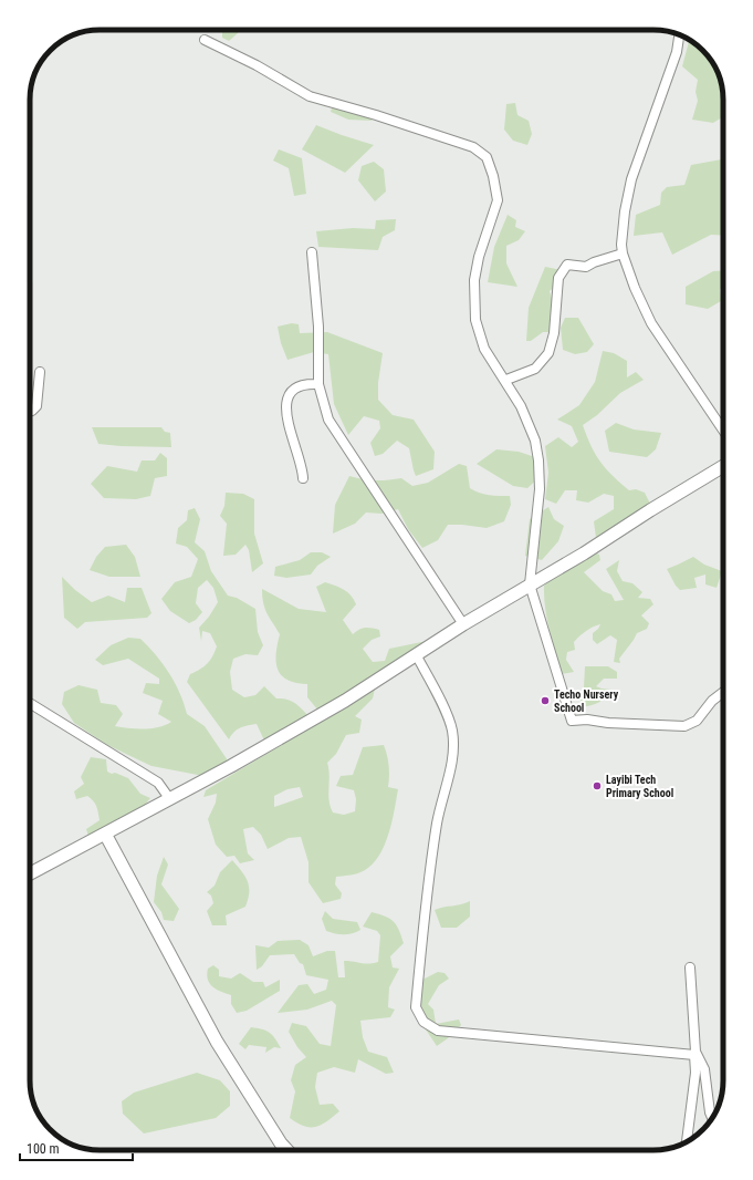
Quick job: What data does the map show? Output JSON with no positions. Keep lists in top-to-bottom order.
{
  "places": ["Techo Nursery School", "Layibi Tech Primary School"],
  "scale_bar": "100 m"
}
